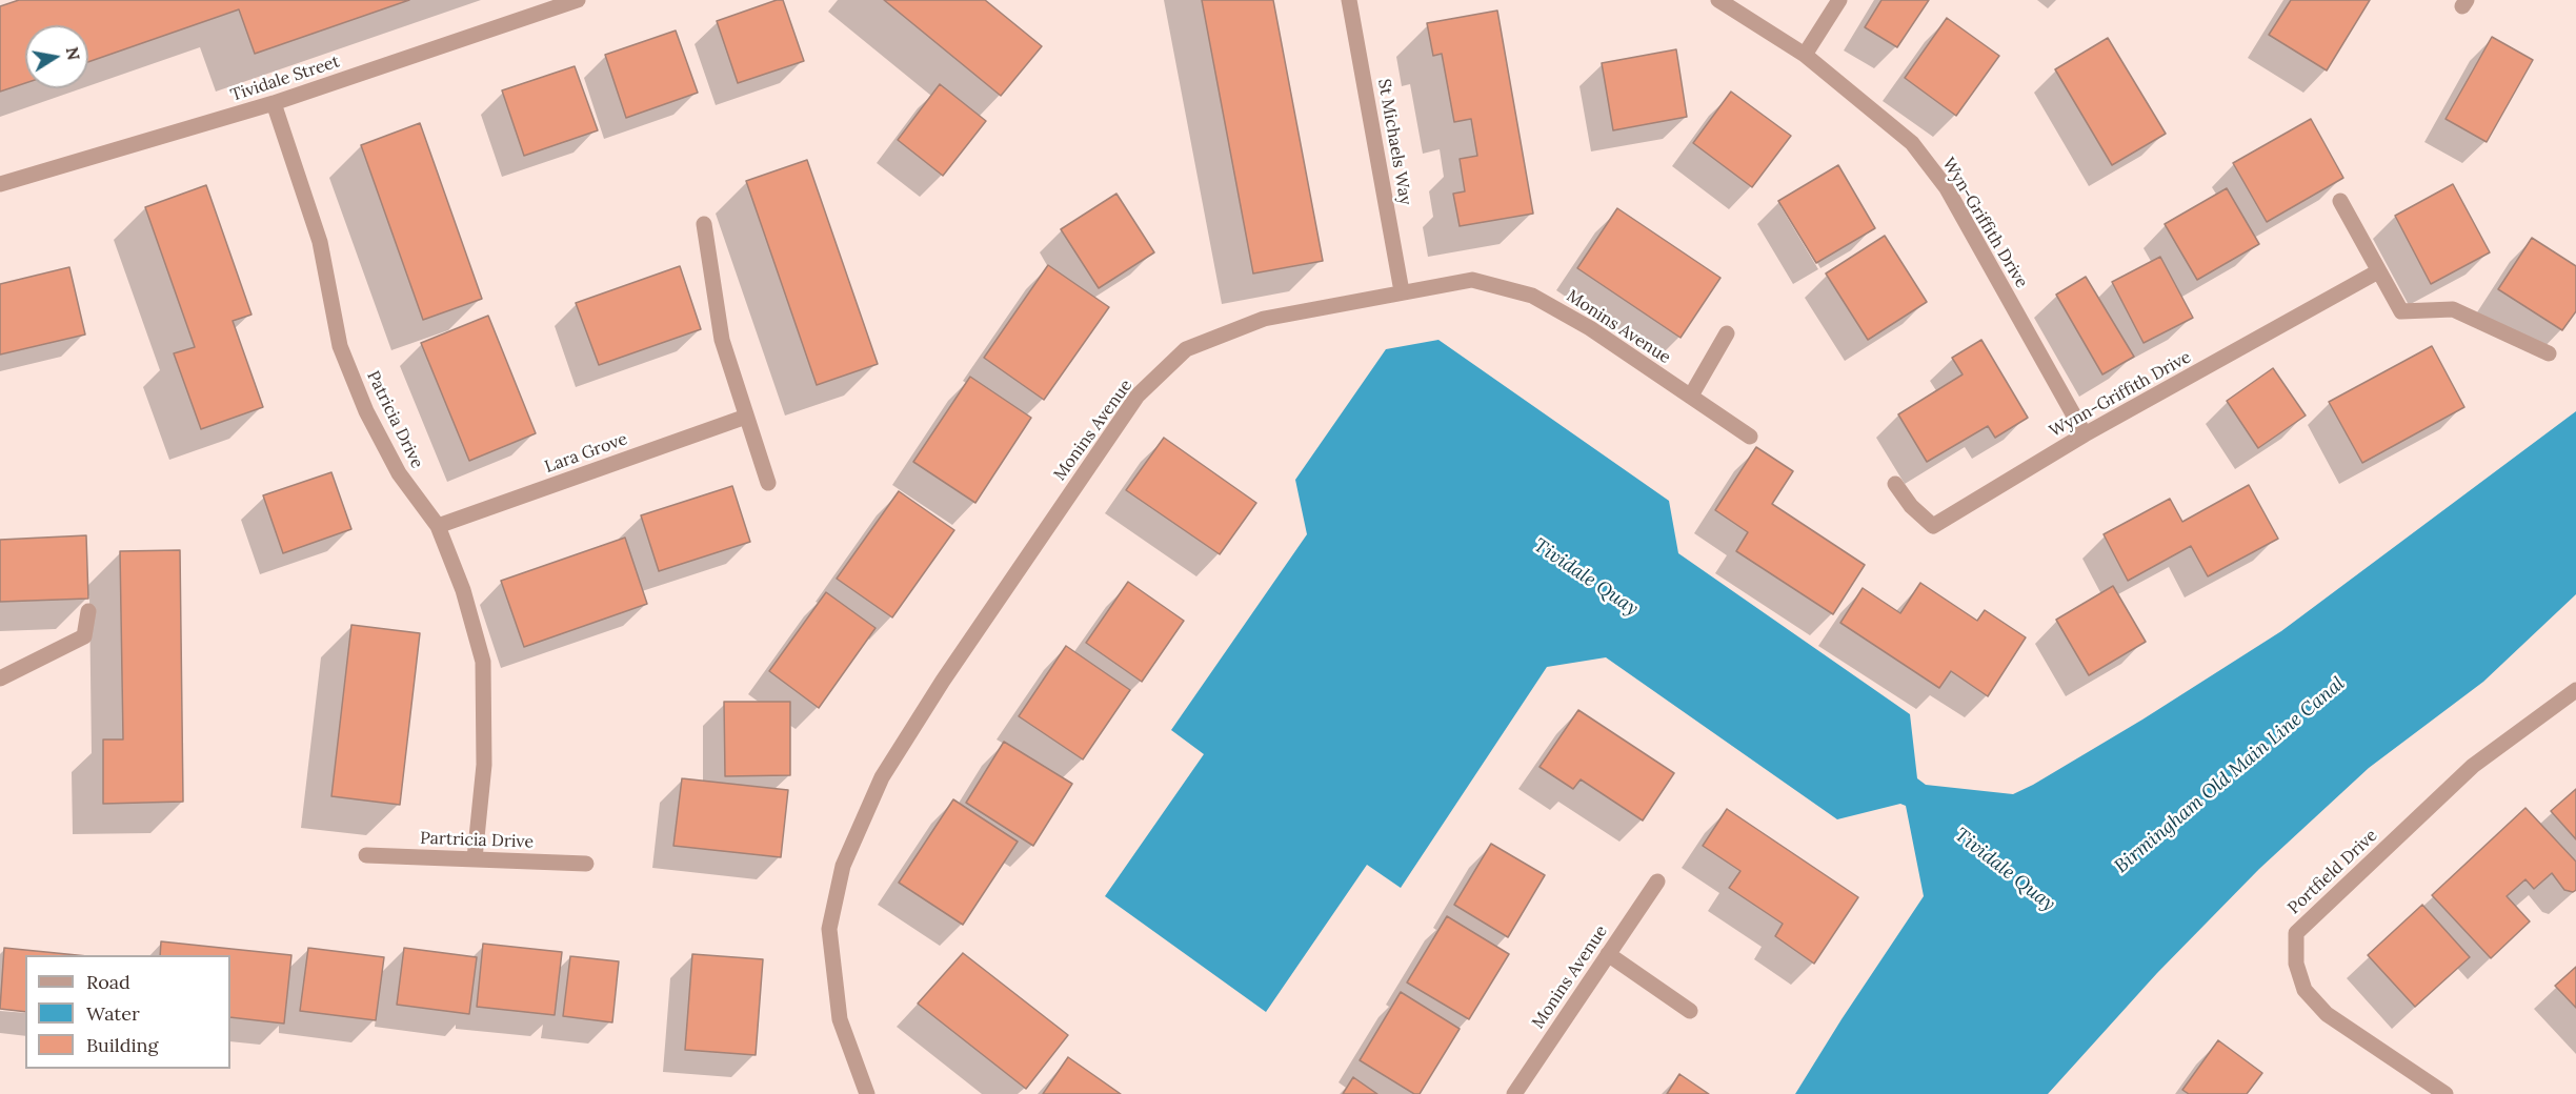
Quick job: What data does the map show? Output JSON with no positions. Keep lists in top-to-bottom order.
{
  "streets": {
    "street": [
      "Tividale Street",
      "St Michaels Way",
      "Wyn-Griffith Drive",
      "Monins Avenue",
      "Wynn-Griffith Drive",
      "Patricia Drive",
      "Lara Grove",
      "Partricia Drive",
      "Portfield Drive"
    ]
  },
  "crossings": [
    ["Tividale Street", "Patricia Drive"],
    ["St Michaels Way", "Monins Avenue"],
    ["Wyn-Griffith Drive", "Wynn-Griffith Drive"],
    ["Patricia Drive", "Lara Grove"],
    ["Patricia Drive", "Partricia Drive"]
  ],
  "water": ["Tividale Quay", "Birmingham Old Main Line Canal"],
  "legend": ["Road", "Water", "Building"],
  "north": "right"
}
